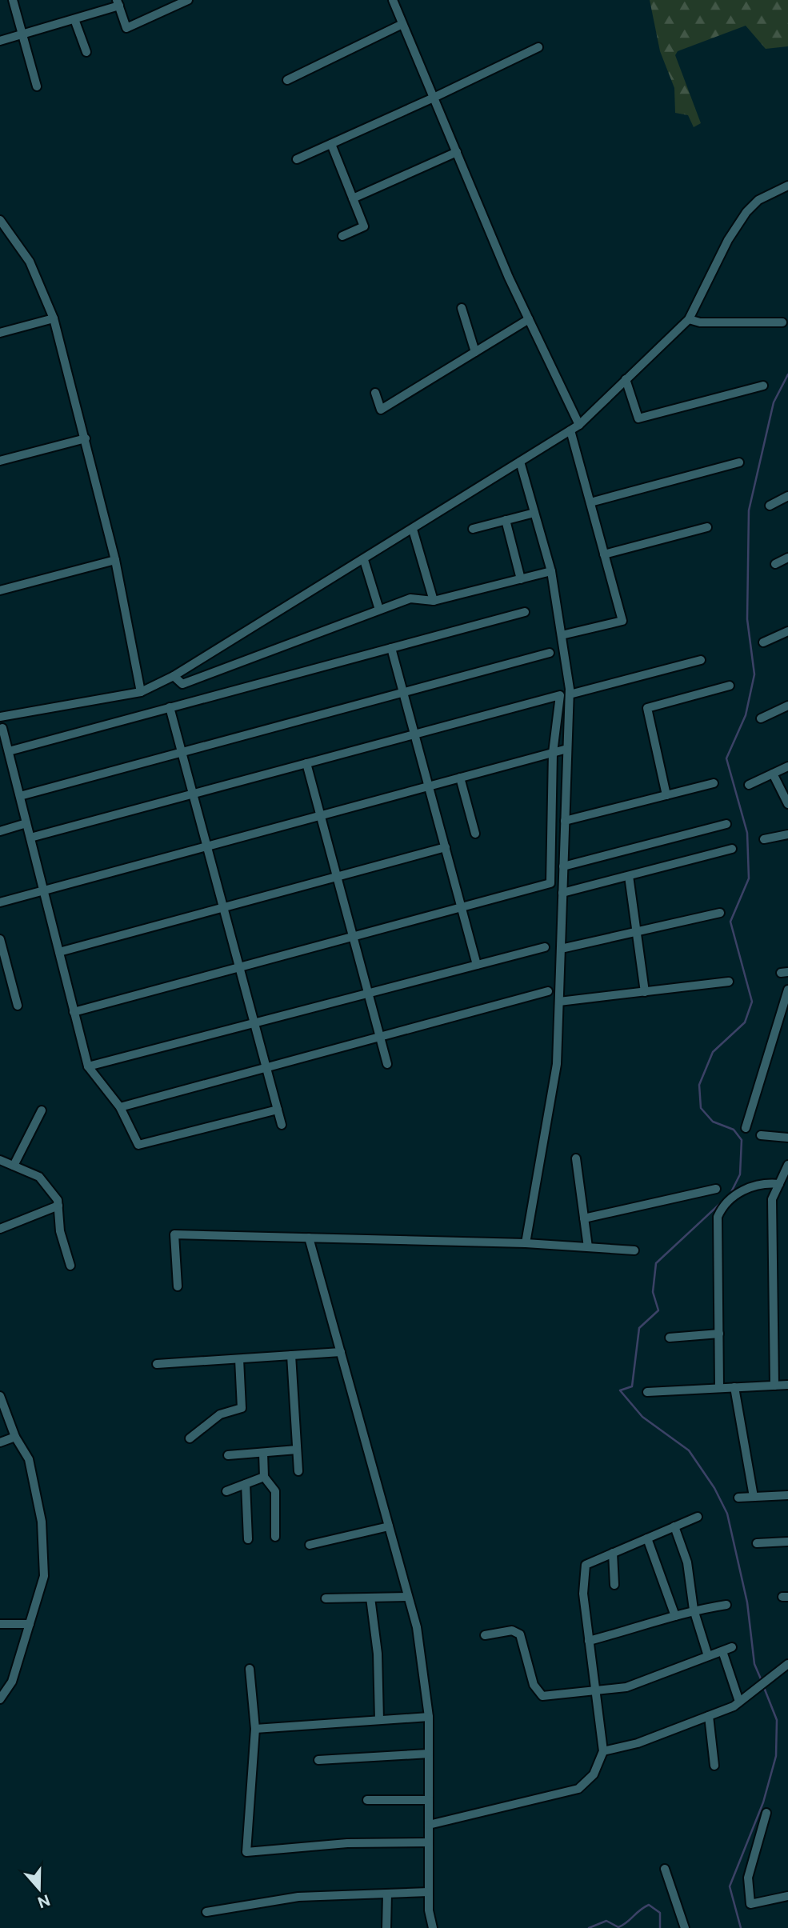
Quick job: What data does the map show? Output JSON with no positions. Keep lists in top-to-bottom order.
{
  "north": "bottom"
}
